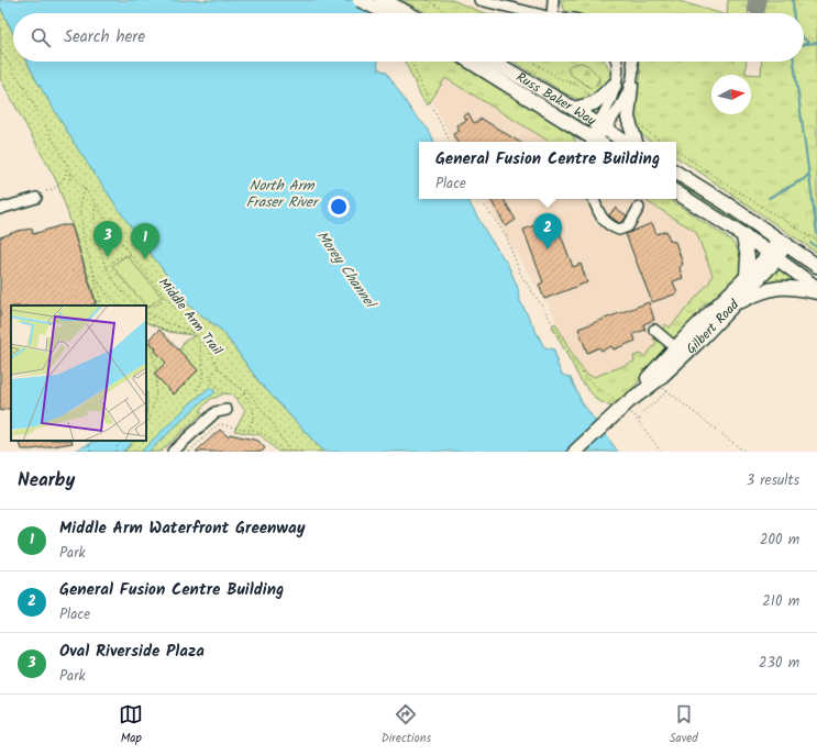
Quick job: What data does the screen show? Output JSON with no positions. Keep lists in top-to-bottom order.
{
  "streets": {
    "main road": ["Russ Baker Way", "Gilbert Road"],
    "path": ["Middle Arm Trail"]
  },
  "water": ["North Arm Fraser River", "Morey Channel"],
  "north": "right",
  "page": {
    "search": "Search here",
    "popup": ["General Fusion Centre Building", "Place"],
    "pins": ["2", "3", "1"],
    "heading": ["Nearby", "3 results"],
    "list": [
      {
        "mark": "1",
        "name": "Middle Arm Waterfront Greenway",
        "note": "Park",
        "value": "200 m"
      },
      {
        "mark": "2",
        "name": "General Fusion Centre Building",
        "note": "Place",
        "value": "210 m"
      },
      {
        "mark": "3",
        "name": "Oval Riverside Plaza",
        "note": "Park",
        "value": "230 m"
      }
    ],
    "nav": ["Map", "Directions", "Saved"]
  }
}
